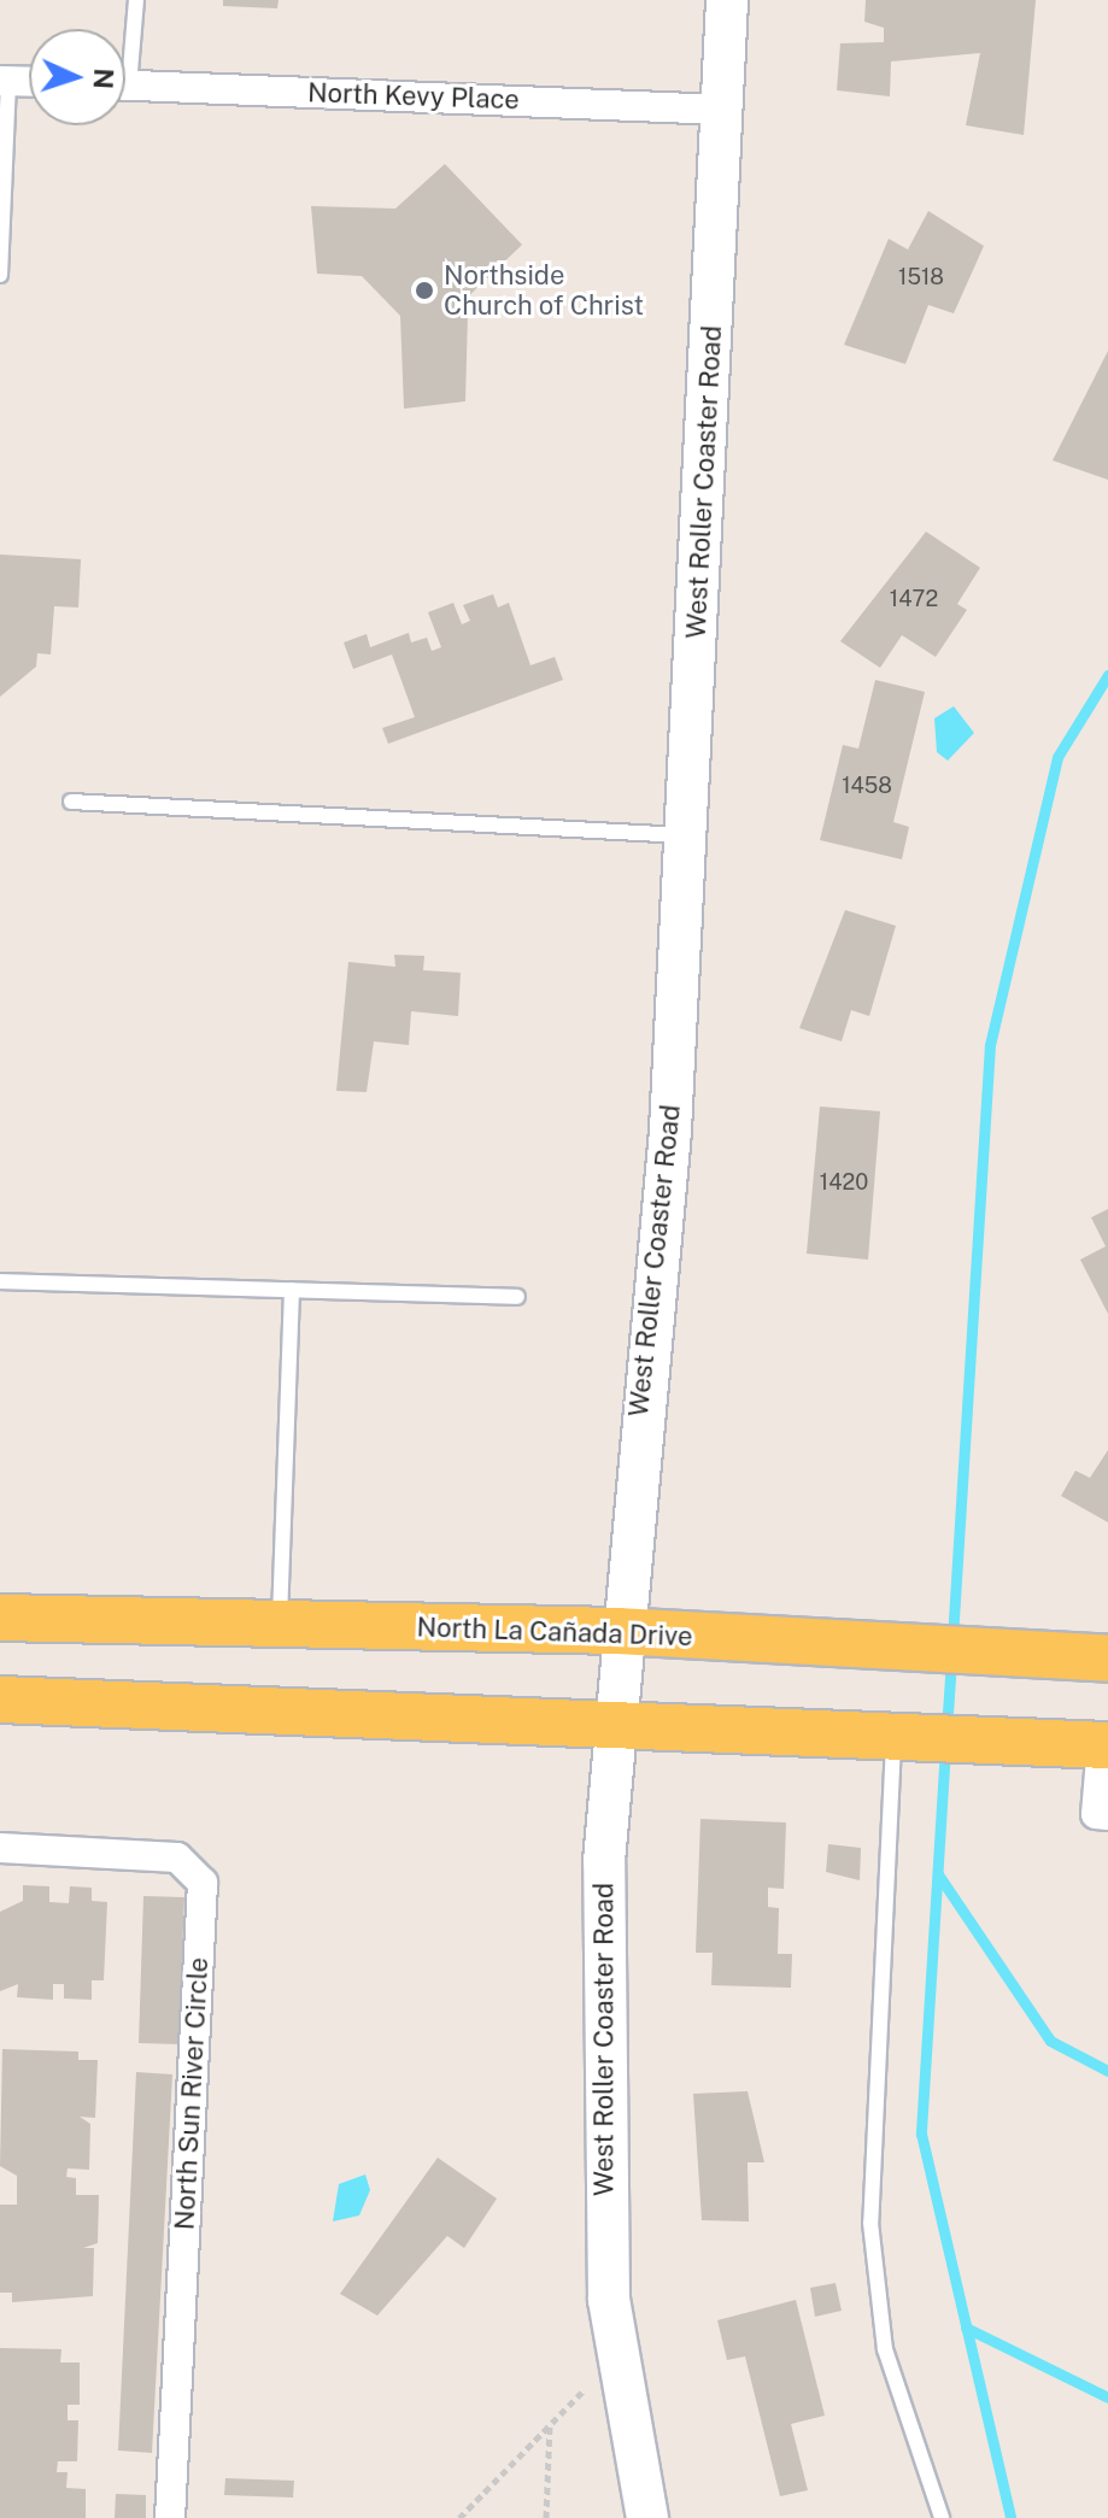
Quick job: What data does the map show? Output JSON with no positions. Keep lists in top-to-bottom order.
{
  "streets": {
    "main road": ["North La Cañada Drive"],
    "street": ["North Kevy Place", "West Roller Coaster Road", "North Sun River Circle"]
  },
  "crossings": [
    ["North Kevy Place", "West Roller Coaster Road"],
    ["West Roller Coaster Road", "North La Cañada Drive"]
  ],
  "places": ["Northside Church of Christ"],
  "house_numbers": [
    "1518",
    "1472",
    "1458",
    "1420"
  ],
  "north": "right"
}
